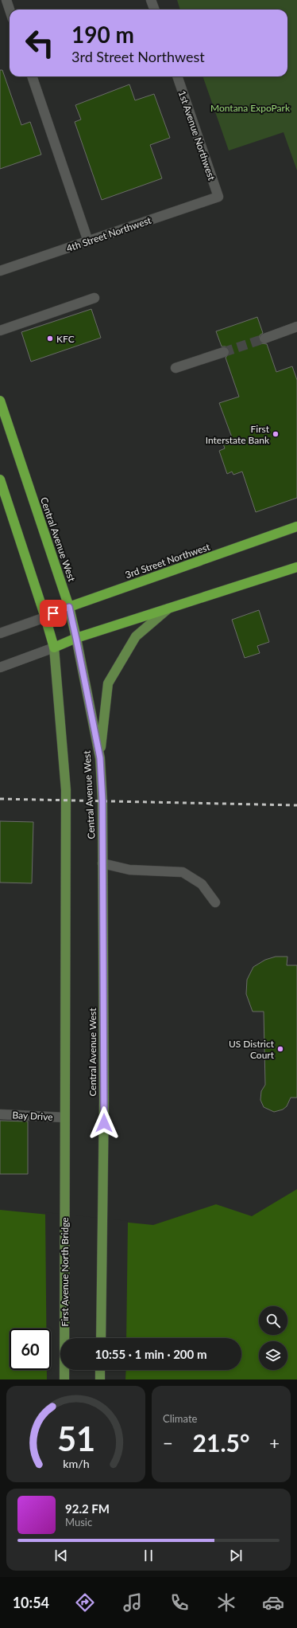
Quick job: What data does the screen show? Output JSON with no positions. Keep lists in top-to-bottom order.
{
  "streets": {
    "highway": ["Central Avenue West", "3rd Street Northwest"],
    "main road": ["First Avenue North Bridge"],
    "street": ["1st Avenue Northwest", "4th Street Northwest", "Bay Drive"]
  },
  "crossings": [
    ["1st Avenue Northwest", "4th Street Northwest"],
    ["Central Avenue West", "3rd Street Northwest"],
    ["Bay Drive", "First Avenue North Bridge"]
  ],
  "parks": ["Montana ExpoPark"],
  "places": ["KFC", "First Interstate Bank", "US District Court"],
  "page": {
    "turn": ["190 m", "3rd Street Northwest"],
    "limit": "60",
    "trip": "10:55 · 1 min · 200 m",
    "tile": "Climate",
    "heat": ["−", "21.5°", "+"],
    "song": ["92.2 FM", "Music"],
    "tabs": "10:54",
    "gauge": ["51", "km/h"]
  }
}
